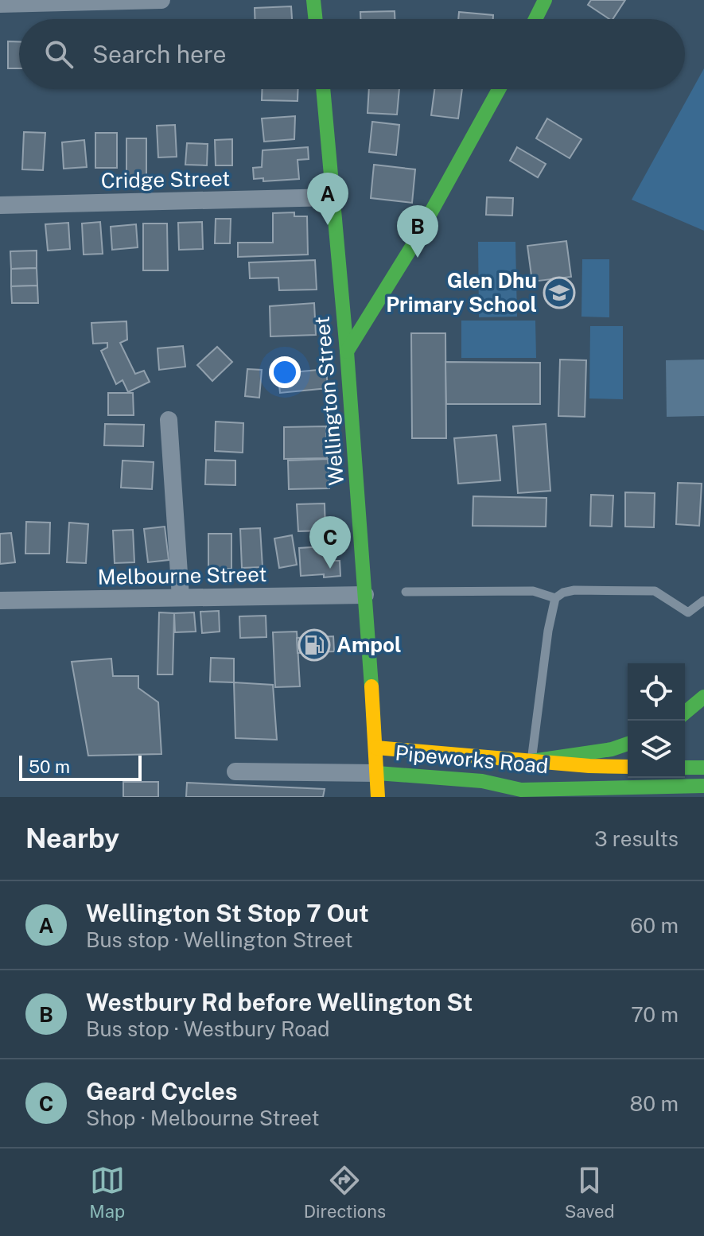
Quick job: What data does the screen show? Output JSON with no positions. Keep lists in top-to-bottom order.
{
  "streets": {
    "main road": ["Wellington Street", "Pipeworks Road"],
    "street": ["Cridge Street", "Melbourne Street"]
  },
  "crossings": [
    ["Cridge Street", "Wellington Street"],
    ["Wellington Street", "Melbourne Street"],
    ["Wellington Street", "Pipeworks Road"]
  ],
  "places": {
    "school or university": ["Glen Dhu Primary School"],
    "fuel station": ["Ampol"]
  },
  "scale_bar": "50 m",
  "page": {
    "search": "Search here",
    "pins": ["A", "B", "C"],
    "scale": "50 m",
    "heading": ["Nearby", "3 results"],
    "list": [
      {
        "mark": "A",
        "name": "Wellington St Stop 7 Out",
        "note": "Bus stop · Wellington Street",
        "value": "60 m"
      },
      {
        "mark": "B",
        "name": "Westbury Rd before Wellington St",
        "note": "Bus stop · Westbury Road",
        "value": "70 m"
      },
      {
        "mark": "C",
        "name": "Geard Cycles",
        "note": "Shop · Melbourne Street",
        "value": "80 m"
      }
    ],
    "nav": ["Map", "Directions", "Saved"]
  }
}
